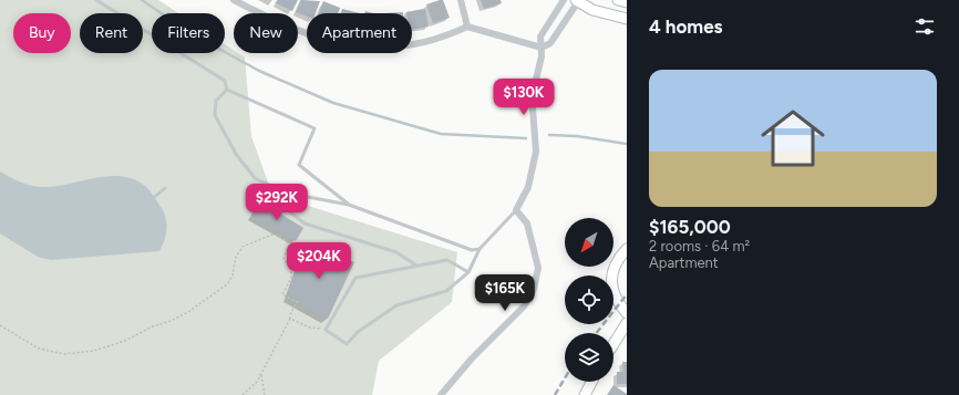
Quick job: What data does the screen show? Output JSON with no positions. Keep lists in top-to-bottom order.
{
  "north": "bottom left",
  "page": {
    "heading": "4 homes",
    "chip": [
      "Buy",
      "Rent",
      "Filters",
      "New",
      "Apartment"
    ],
    "list": [
      {
        "name": "$165,000",
        "note": "2 rooms · 64 m² · Apartment"
      }
    ],
    "price": [
      "$130K",
      "$292K",
      "$204K",
      "$165K"
    ]
  }
}
